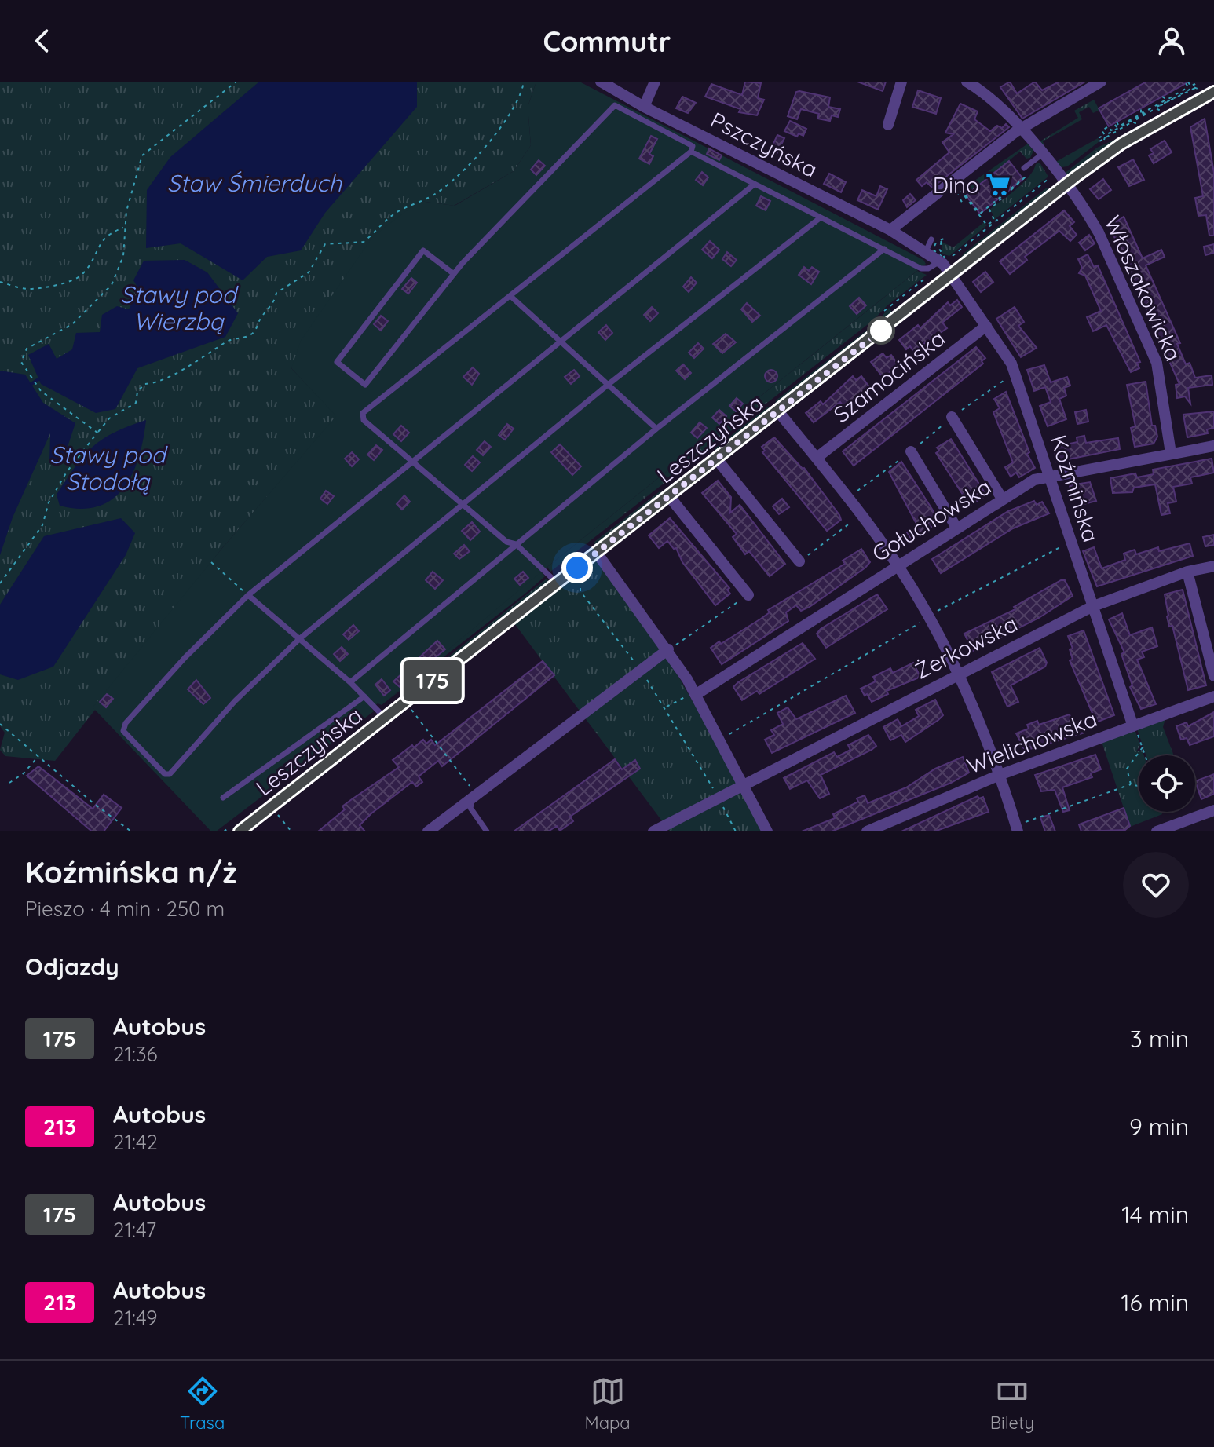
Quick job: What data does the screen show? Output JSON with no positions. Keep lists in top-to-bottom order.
{
  "streets": {
    "street": [
      "Pszczyńska",
      "Włoszakowicka",
      "Szamocińska",
      "Leszczyńska",
      "Koźmińska",
      "Gołuchowska",
      "Żerkowska",
      "Wielichowska"
    ]
  },
  "crossings": [
    ["Pszczyńska", "Leszczyńska"],
    ["Pszczyńska", "Koźmińska"],
    ["Włoszakowicka", "Leszczyńska"],
    ["Włoszakowicka", "Gołuchowska"],
    ["Szamocińska", "Koźmińska"],
    ["Leszczyńska", "Koźmińska"],
    ["Koźmińska", "Gołuchowska"],
    ["Koźmińska", "Żerkowska"],
    ["Koźmińska", "Wielichowska"]
  ],
  "water": ["Staw Śmierduch", "Stawy pod Wierzbą", "Stawy pod Stodołą"],
  "places": {
    "supermarket": ["Dino"]
  },
  "lines": ["bus line 175"],
  "page": {
    "header": "Commutr",
    "on_map": "175",
    "heading": [
      ["Koźmińska n/ż", "Pieszo · 4 min · 250 m"],
      "Odjazdy"
    ],
    "list": [
      {
        "mark": "175",
        "name": "Autobus",
        "note": "21:36",
        "value": "3 min"
      },
      {
        "mark": "213",
        "name": "Autobus",
        "note": "21:42",
        "value": "9 min"
      },
      {
        "mark": "175",
        "name": "Autobus",
        "note": "21:47",
        "value": "14 min"
      },
      {
        "mark": "213",
        "name": "Autobus",
        "note": "21:49",
        "value": "16 min"
      }
    ],
    "tabs": ["Trasa", "Mapa", "Bilety"]
  }
}
